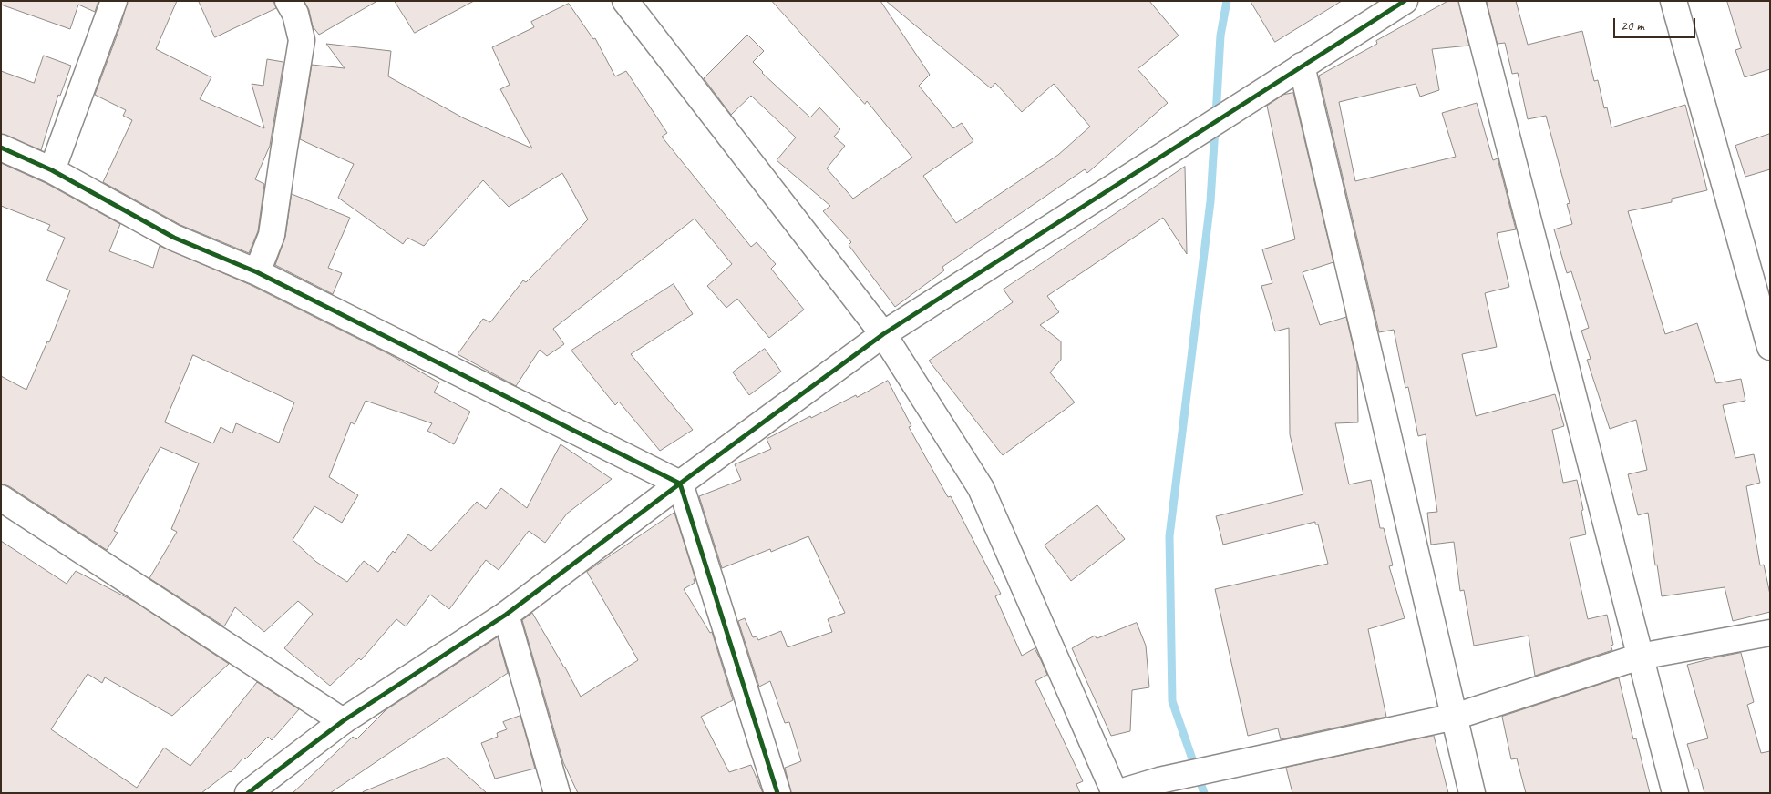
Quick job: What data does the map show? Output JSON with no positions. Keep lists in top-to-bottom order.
{
  "scale_bar": "20 m"
}
